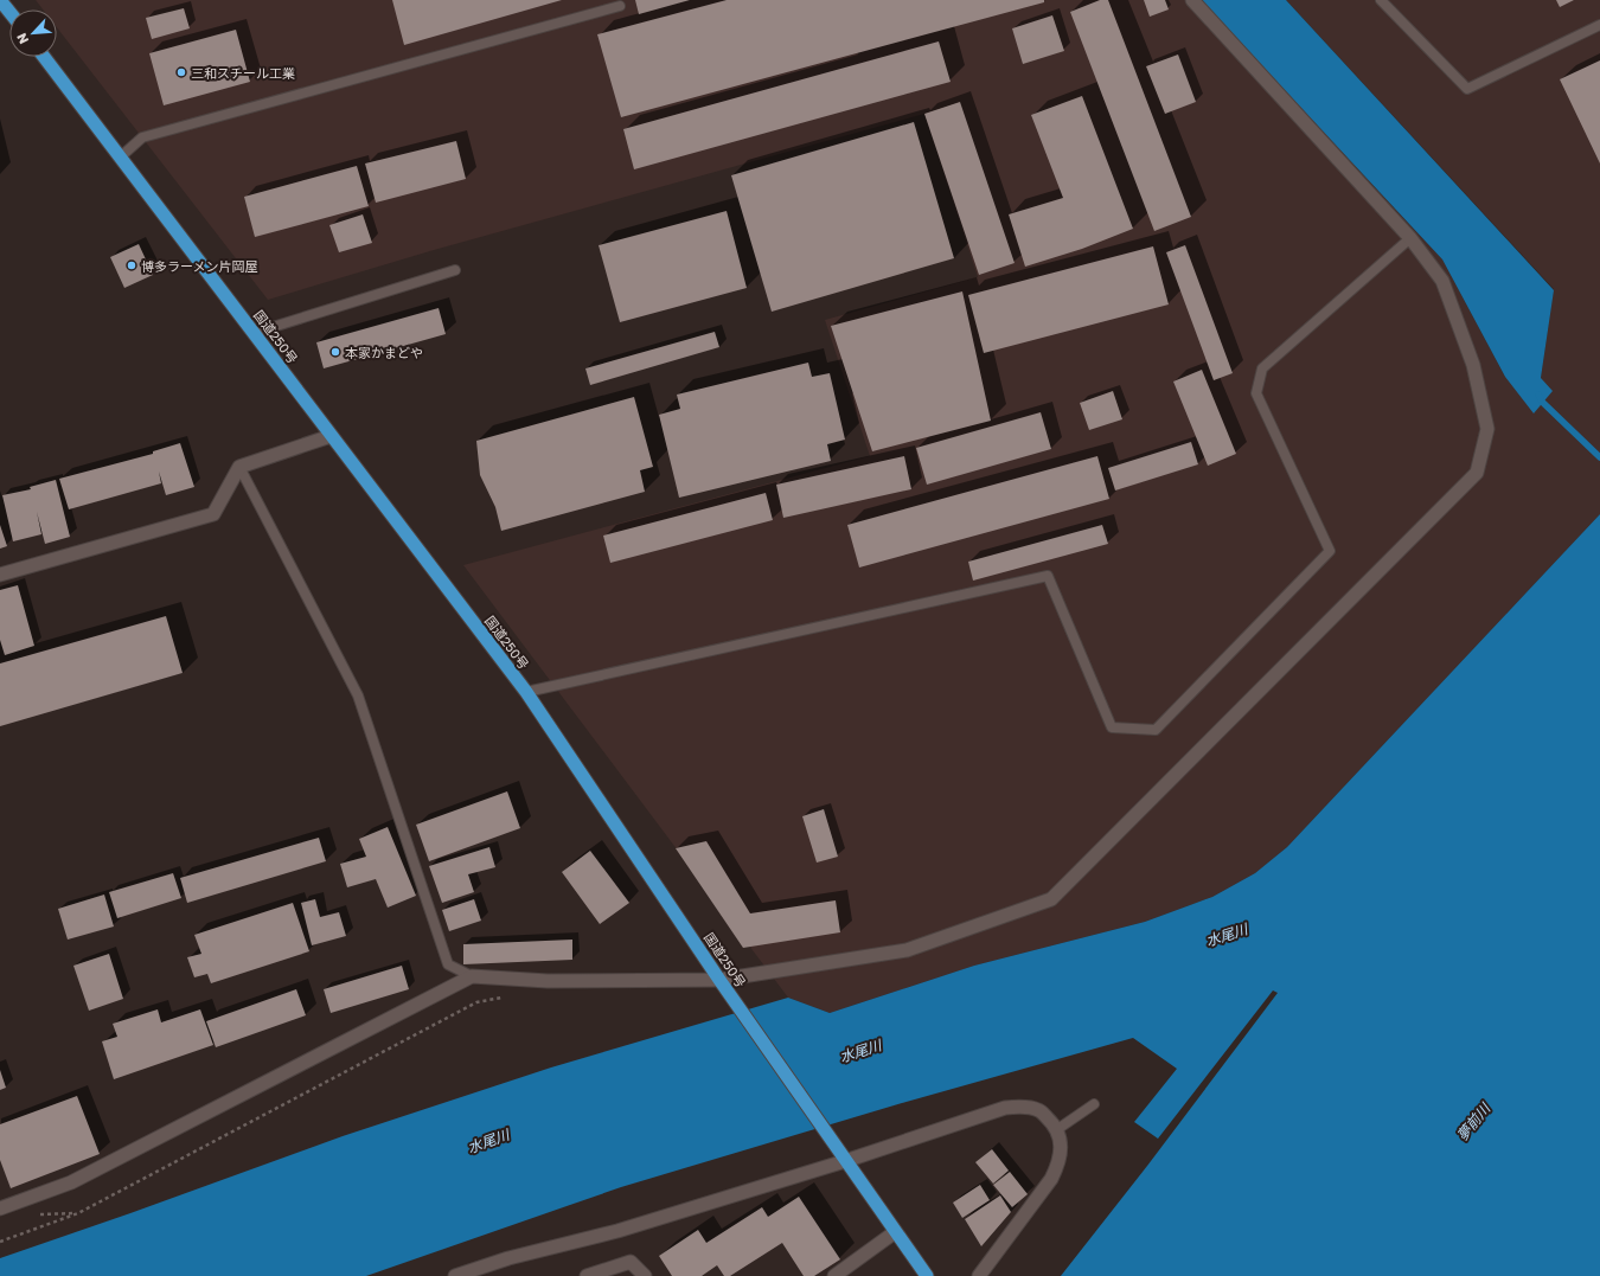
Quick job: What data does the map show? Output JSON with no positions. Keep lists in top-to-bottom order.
{
  "streets": {
    "highway": ["国道250号"]
  },
  "water": ["水尾川", "夢前川"],
  "places": ["三和スチール工業", "博多ラーメン片岡屋", "本家かまどや"],
  "north": "bottom left"
}
